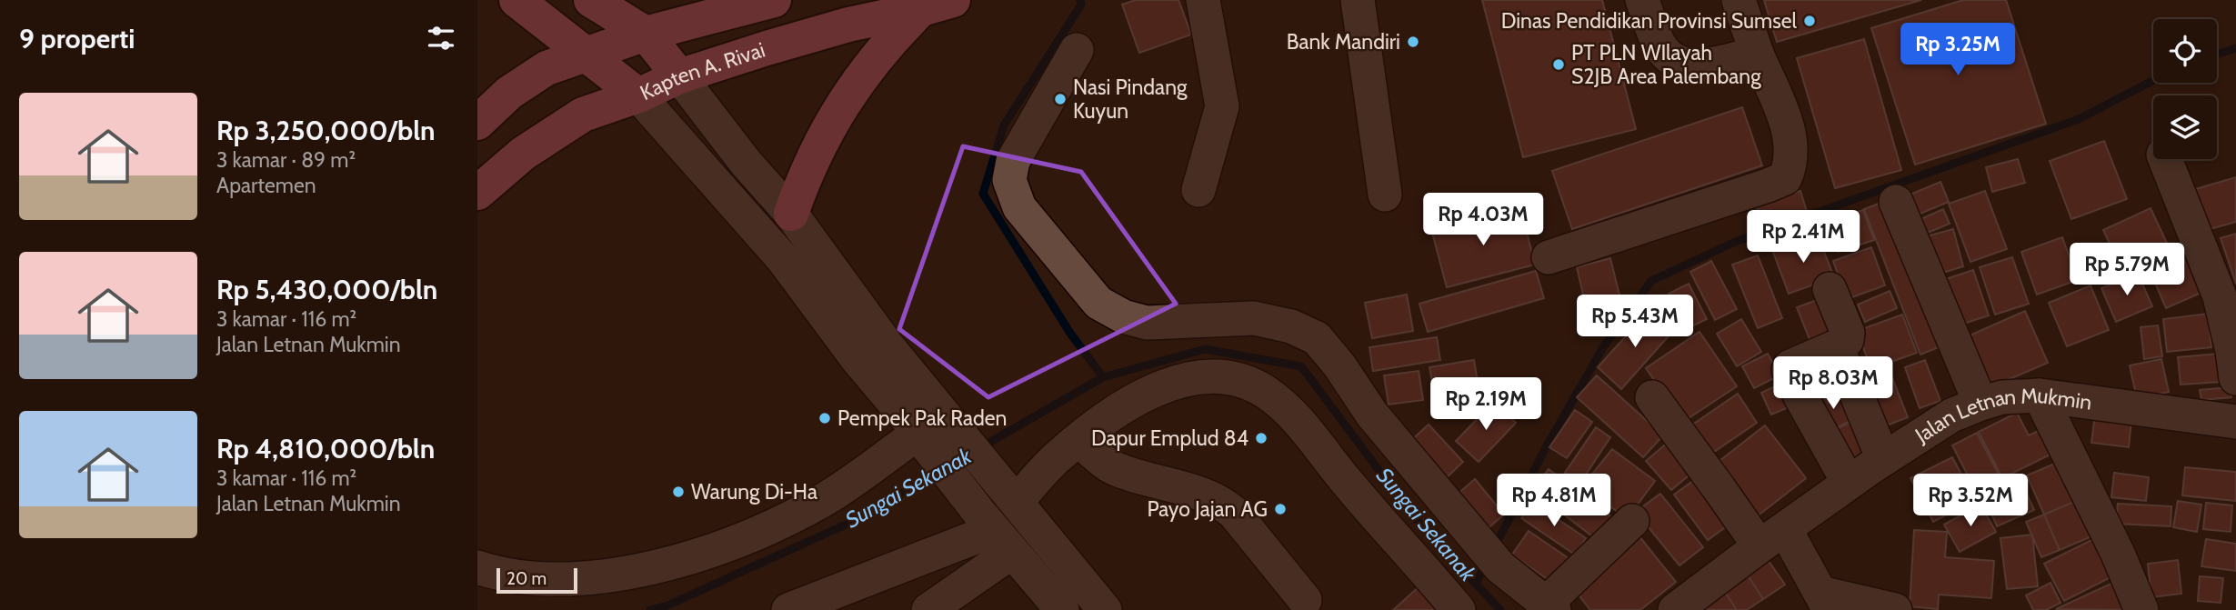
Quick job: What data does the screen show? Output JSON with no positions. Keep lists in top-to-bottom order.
{
  "streets": {
    "main road": ["Kapten A. Rivai"],
    "street": ["Jalan Letnan Mukmin"]
  },
  "water": ["Sungai Sekanak"],
  "places": [
    "Dinas Pendidikan Provinsi Sumsel",
    "Bank Mandiri",
    "PT PLN WIlayah S2JB Area Palembang",
    "Nasi Pindang Kuyun",
    "Pempek Pak Raden",
    "Dapur Emplud 84",
    "Warung Di-Ha",
    "Payo Jajan AG"
  ],
  "scale_bar": "20 m",
  "page": {
    "heading": "9 properti",
    "price": [
      "Rp 3.25M",
      "Rp 4.03M",
      "Rp 2.41M",
      "Rp 5.79M",
      "Rp 5.43M",
      "Rp 8.03M",
      "Rp 2.19M",
      "Rp 4.81M",
      "Rp 3.52M"
    ],
    "list": [
      {
        "name": "Rp 3,250,000/bln",
        "note": "3 kamar · 89 m² · Apartemen"
      },
      {
        "name": "Rp 5,430,000/bln",
        "note": "3 kamar · 116 m² · Jalan Letnan Mukmin"
      },
      {
        "name": "Rp 4,810,000/bln",
        "note": "3 kamar · 116 m² · Jalan Letnan Mukmin"
      }
    ],
    "scale": "20 m"
  }
}
